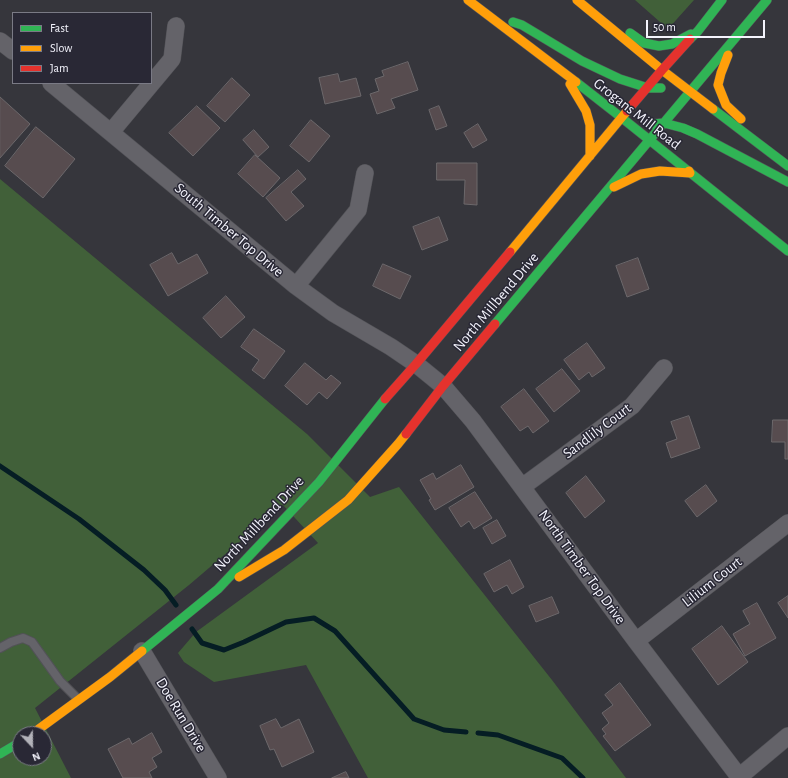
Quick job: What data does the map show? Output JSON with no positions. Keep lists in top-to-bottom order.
{
  "streets": {
    "street": [
      "Grogans Mill Road",
      "South Timber Top Drive",
      "North Millbend Drive",
      "Sandlily Court",
      "North Timber Top Drive",
      "Lilium Court",
      "Doe Run Drive"
    ]
  },
  "crossings": [
    ["Grogans Mill Road", "North Millbend Drive"],
    ["South Timber Top Drive", "North Millbend Drive"],
    ["South Timber Top Drive", "North Timber Top Drive"],
    ["North Millbend Drive", "North Timber Top Drive"],
    ["North Millbend Drive", "Doe Run Drive"],
    ["Sandlily Court", "North Timber Top Drive"],
    ["North Timber Top Drive", "Lilium Court"]
  ],
  "legend": ["Fast", "Slow", "Jam"],
  "scale_bar": "50 m",
  "north": "bottom"
}
